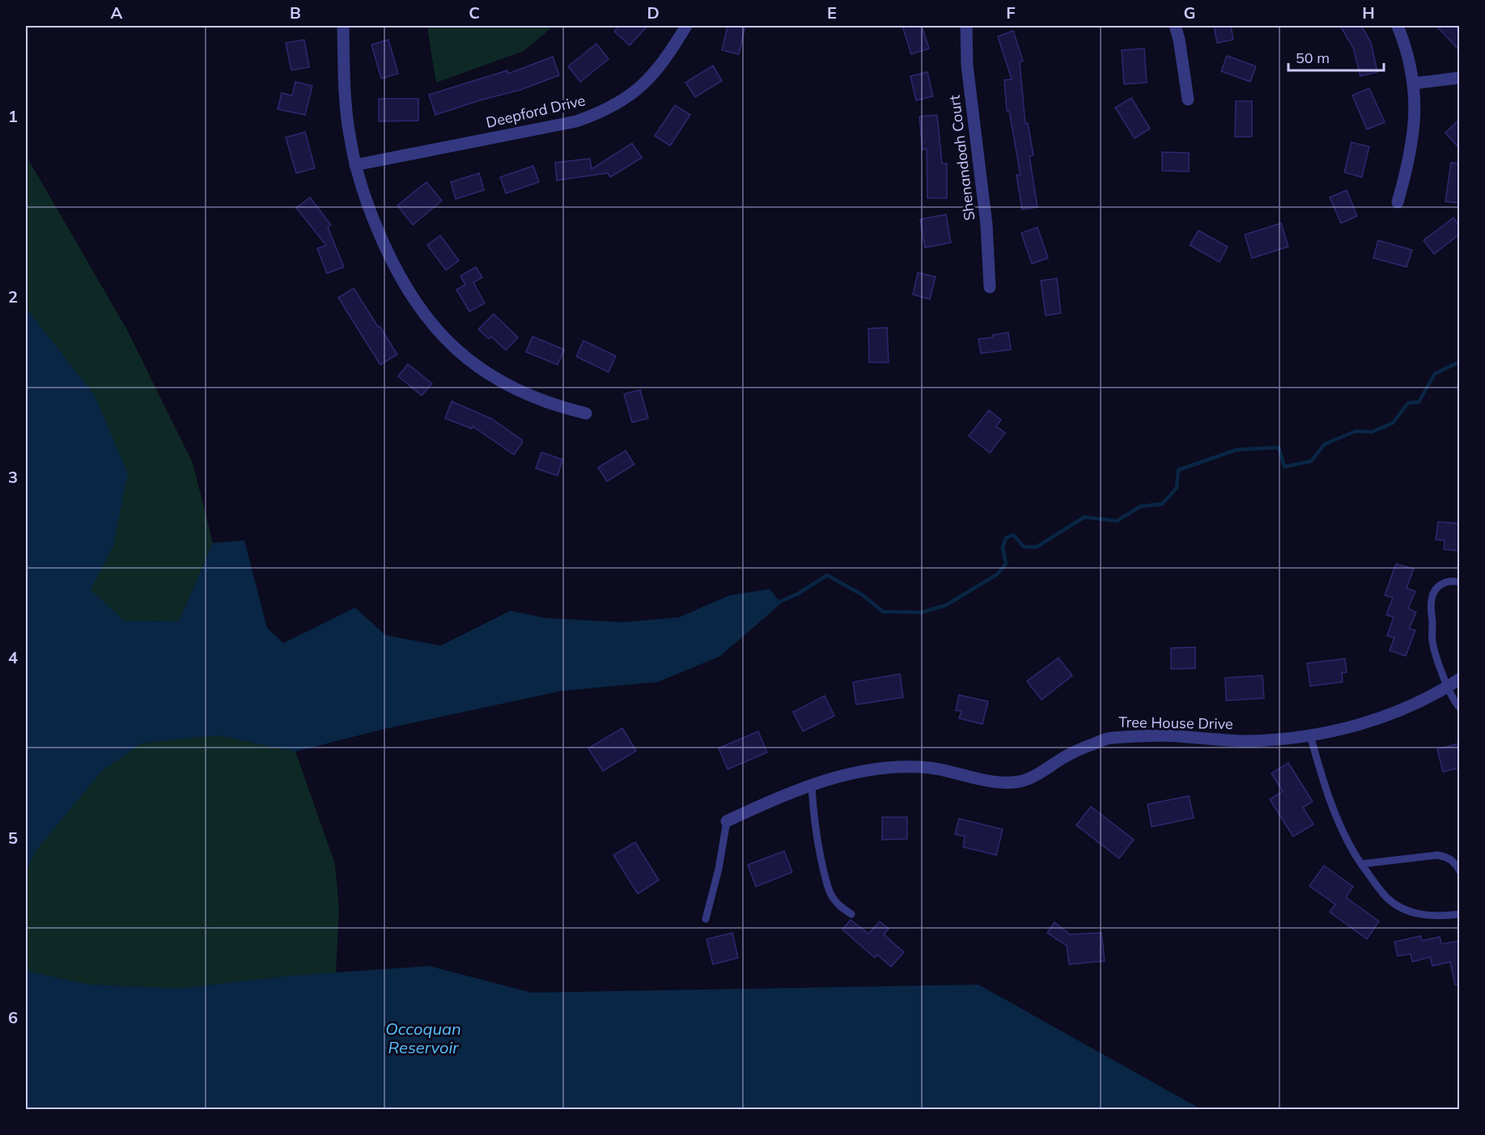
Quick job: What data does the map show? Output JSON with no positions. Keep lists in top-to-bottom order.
{
  "streets": {
    "street": ["Deepford Drive", "Shenandoah Court", "Tree House Drive"]
  },
  "water": ["Occoquan Reservoir"],
  "scale_bar": "50 m",
  "grid": {
    "columns": [
      "A",
      "B",
      "C",
      "D",
      "E",
      "F",
      "G",
      "H"
    ],
    "rows": [
      "1",
      "2",
      "3",
      "4",
      "5",
      "6"
    ]
  }
}
